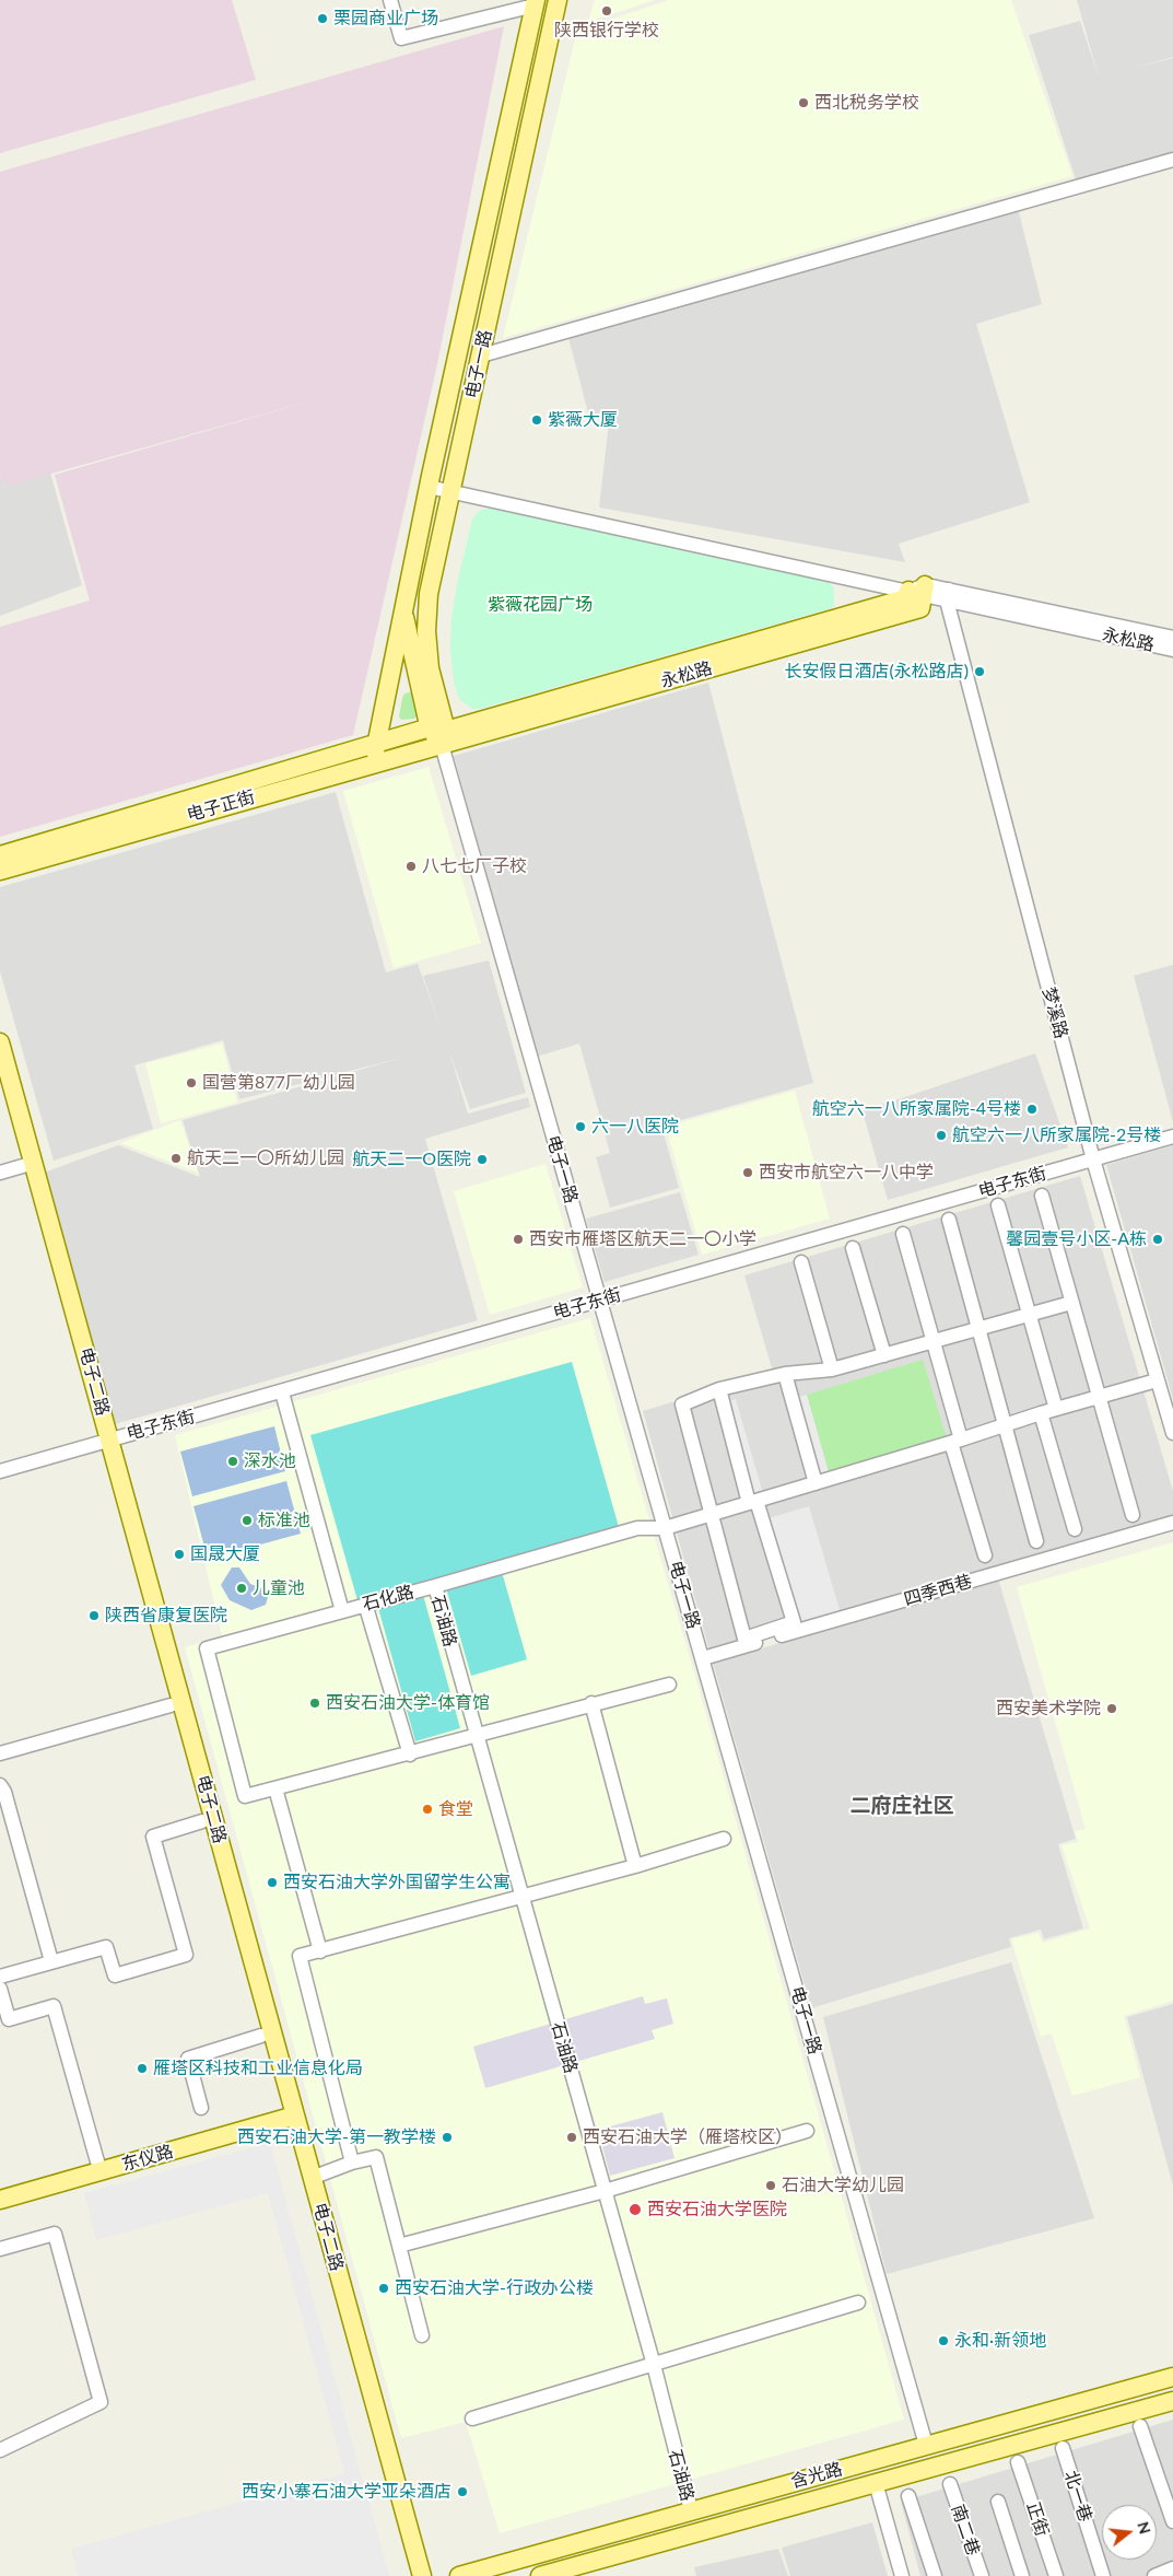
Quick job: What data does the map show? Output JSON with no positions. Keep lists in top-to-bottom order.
{
  "streets": {
    "main road": [
      "电子一路",
      "永松路",
      "电子正街",
      "电子二路",
      "东仪路",
      "含光路"
    ],
    "street": [
      "梦溪路",
      "电子东街",
      "四季西巷",
      "石化路",
      "石油路",
      "北一巷",
      "正街",
      "南二巷"
    ]
  },
  "crossings": [
    ["电子一路", "永松路"],
    ["电子一路", "电子正街"],
    ["电子一路", "电子东街"],
    ["电子一路", "四季西巷"],
    ["电子一路", "石化路"],
    ["电子一路", "含光路"],
    ["永松路", "电子正街"],
    ["永松路", "梦溪路"],
    ["梦溪路", "电子东街"],
    ["梦溪路", "石化路"],
    ["电子东街", "电子二路"],
    ["电子二路", "东仪路"],
    ["石化路", "石油路"],
    ["石油路", "含光路"]
  ],
  "districts": ["二府庄社区"],
  "parks": ["紫薇花园广场"],
  "places": [
    "陕西银行学校",
    "栗园商业广场",
    "西北税务学校",
    "紫薇大厦",
    "长安假日酒店(永松路店)",
    "八七七厂子校",
    "国营第877厂幼儿园",
    "航空六一八所家属院-4号楼",
    "六一八医院",
    "航空六一八所家属院-2号楼",
    "航天二一〇所幼儿园",
    "航天二一O医院",
    "西安市航空六一八中学",
    "西安市雁塔区航天二一〇小学",
    "馨园壹号小区-A栋",
    "深水池",
    "标准池",
    "国晟大厦",
    "儿童池",
    "陕西省康复医院",
    "西安石油大学-体育馆",
    "西安美术学院",
    "食堂",
    "西安石油大学外国留学生公寓",
    "雁塔区科技和工业信息化局",
    "西安石油大学-第一教学楼",
    "西安石油大学（雁塔校区）",
    "石油大学幼儿园",
    "西安石油大学医院",
    "西安石油大学-行政办公楼",
    "永和·新领地",
    "西安小寨石油大学亚朵酒店"
  ],
  "north": "right"
}
